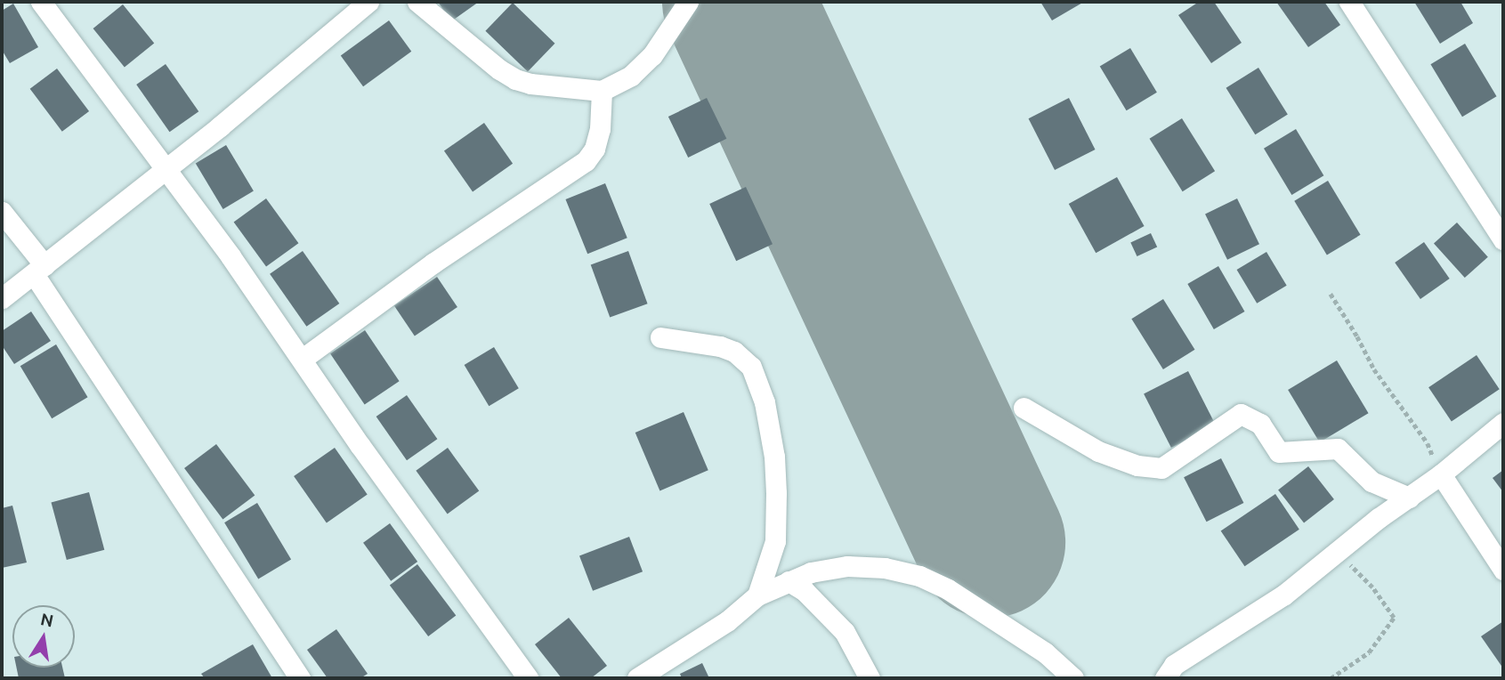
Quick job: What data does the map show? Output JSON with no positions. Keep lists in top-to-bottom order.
{
  "north": "top"
}
